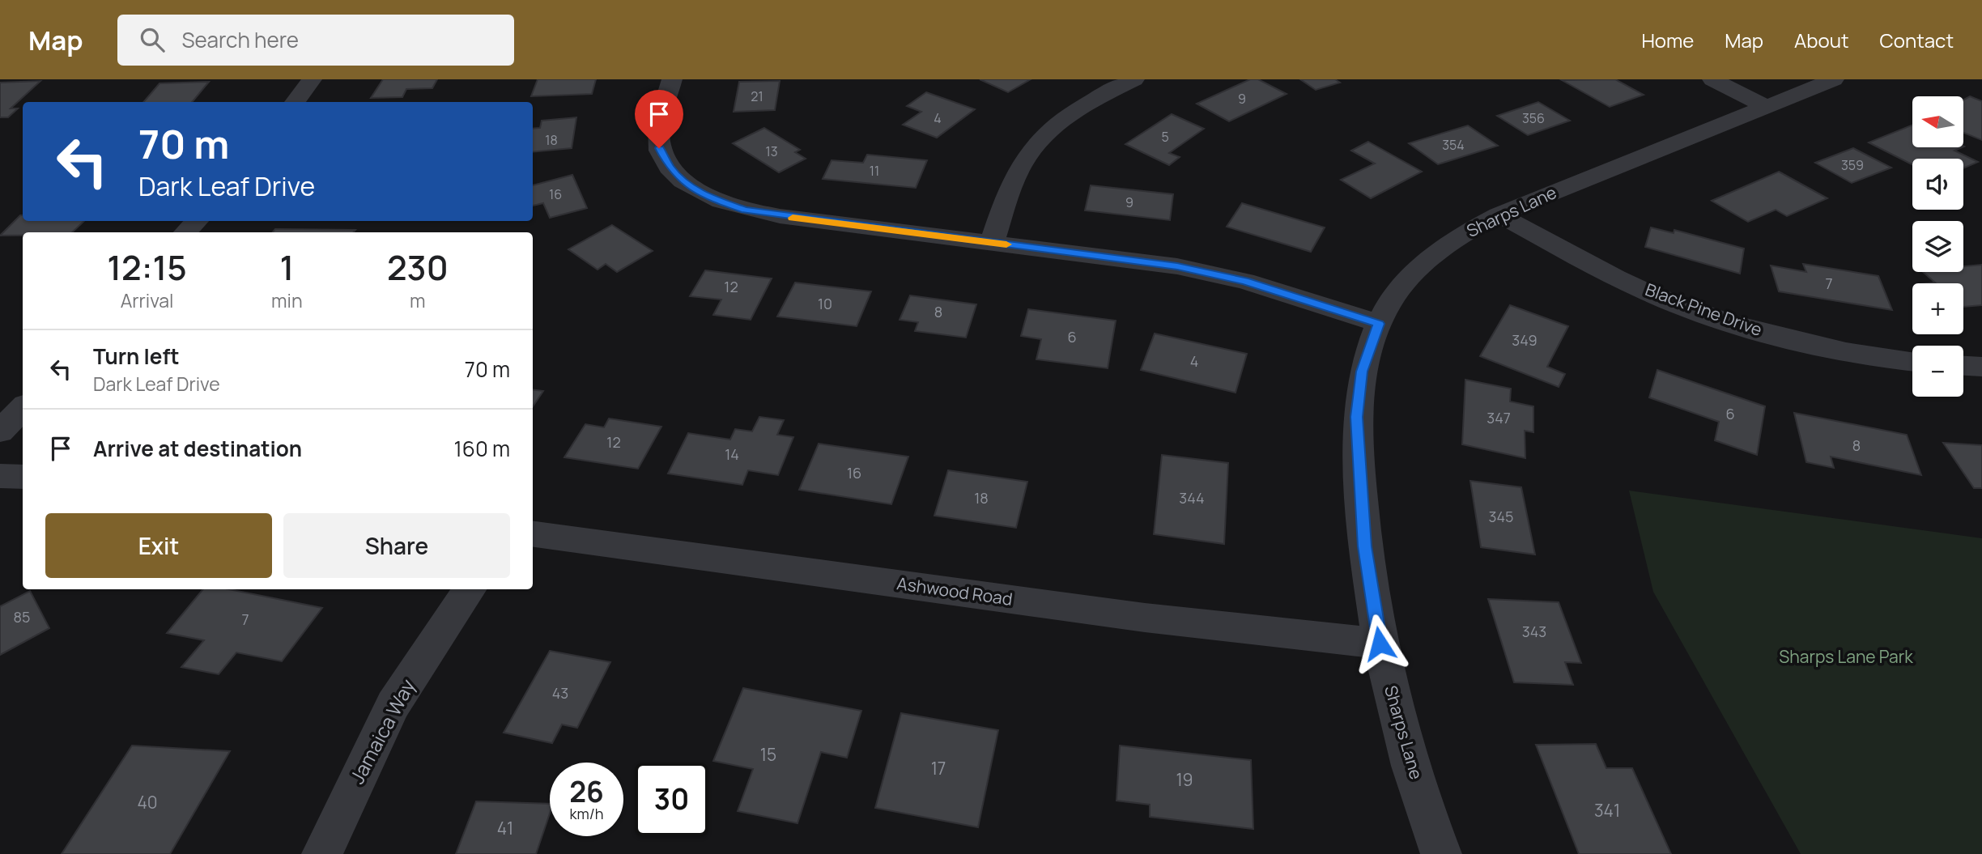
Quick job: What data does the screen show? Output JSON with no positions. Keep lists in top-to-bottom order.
{
  "streets": {
    "street": [
      "Sharps Lane",
      "Black Pine Drive",
      "Ashwood Road",
      "Jamaica Way"
    ]
  },
  "crossings": [
    ["Sharps Lane", "Black Pine Drive"],
    ["Sharps Lane", "Ashwood Road"]
  ],
  "parks": ["Sharps Lane Park"],
  "house_numbers": [
    "21",
    "9",
    "4",
    "356",
    "5",
    "18",
    "354",
    "13",
    "359",
    "11",
    "16",
    "9",
    "7",
    "12",
    "10",
    "8",
    "6",
    "349",
    "4",
    "6",
    "347",
    "12",
    "8",
    "14",
    "16",
    "18",
    "344",
    "345",
    "85",
    "7",
    "343",
    "43",
    "15",
    "17",
    "19",
    "40",
    "341",
    "41"
  ],
  "north": "left",
  "page": {
    "header": "Map",
    "search": "Search here",
    "nav": [
      "Home",
      "Map",
      "About",
      "Contact"
    ],
    "map_buttons": ["+", "−"],
    "turn": ["70 m", "Dark Leaf Drive"],
    "eta": [
      "12:15",
      "Arrival",
      "1",
      "min",
      "230",
      "m"
    ],
    "list": [
      {
        "name": "Turn left",
        "note": "Dark Leaf Drive",
        "value": "70 m"
      },
      {
        "name": "Arrive at destination",
        "value": "160 m"
      }
    ],
    "buttons": ["Exit", "Share"],
    "speed": "26 km/h",
    "limit": "30"
  }
}
